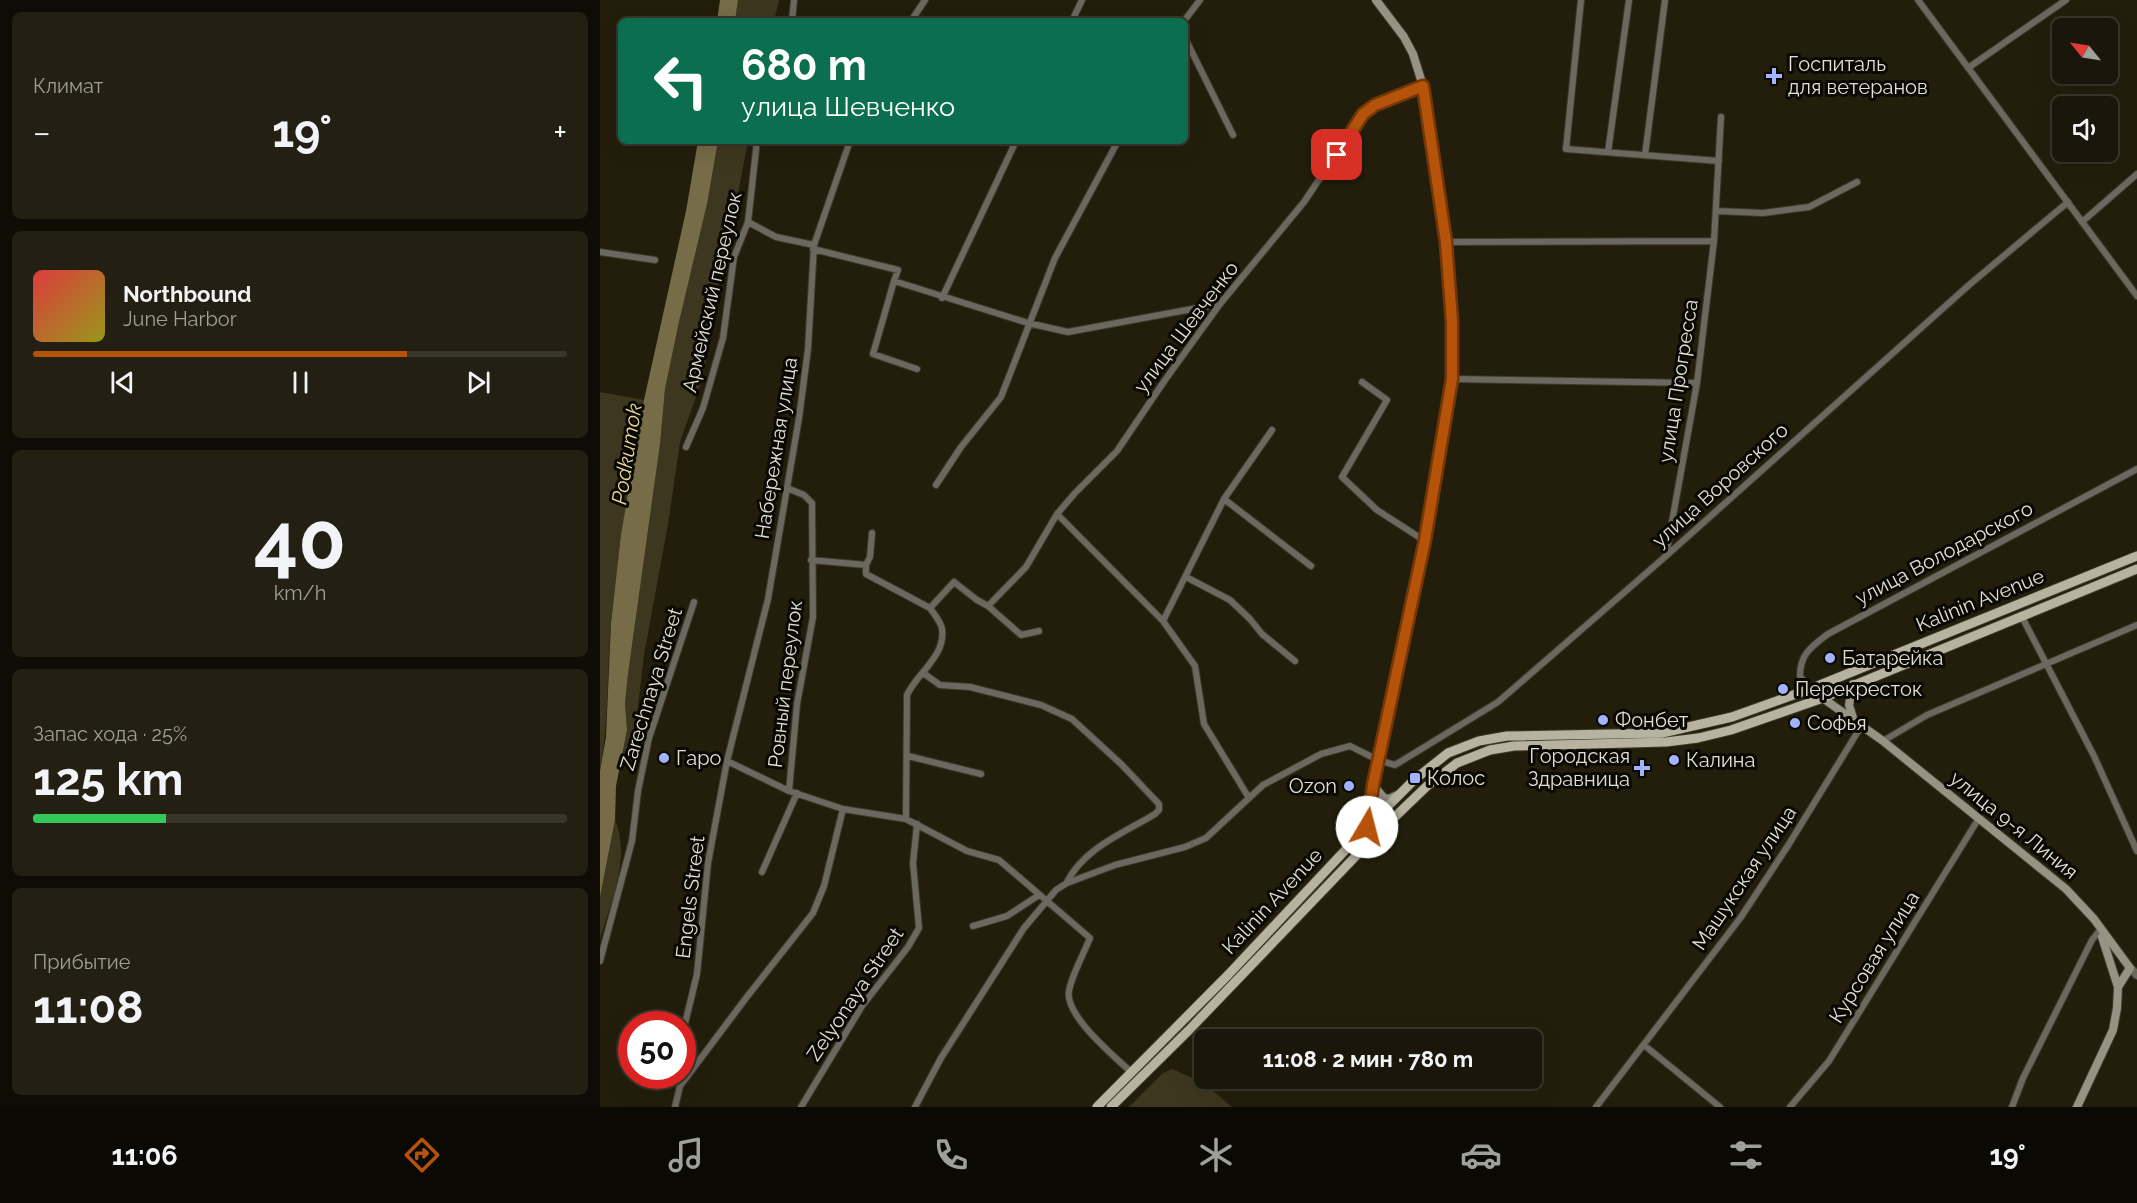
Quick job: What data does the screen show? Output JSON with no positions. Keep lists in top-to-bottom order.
{
  "streets": {
    "main road": ["Kalinin Avenue", "улица 9-я Линия"],
    "street": [
      "Армейский переулок",
      "улица Шевченко",
      "улица Прогресса",
      "Набережная улица",
      "улица Воровского",
      "улица Володарского",
      "Ровный переулок",
      "Zarechnaya Street",
      "Машукская улица",
      "Engels Street",
      "Курсовая улица",
      "Zelyonaya Street"
    ]
  },
  "crossings": [
    ["улица Прогресса", "улица Воровского"],
    ["Набережная улица", "Ровный переулок"],
    ["Набережная улица", "Engels Street"],
    ["улица Володарского", "Kalinin Avenue"],
    ["улица Володарского", "улица 9-я Линия"],
    ["Kalinin Avenue", "улица 9-я Линия"],
    ["улица 9-я Линия", "Машукская улица"],
    ["улица 9-я Линия", "Курсовая улица"]
  ],
  "water": ["Podkumok"],
  "places": {
    "health": ["Госпиталь для ветеранов", "Городская Здравница"],
    "other": [
      "Батарейка",
      "Перекресток",
      "Фонбет",
      "Софья",
      "Гаро",
      "Калина",
      "Ozon"
    ],
    "transit": ["Колос"]
  },
  "north": "top left",
  "page": {
    "tile": [
      "Климат",
      ["40", "km/h"],
      ["Запас хода · 25%", "125 km"],
      ["Прибытие", "11:08"]
    ],
    "turn": ["680 m", "улица Шевченко"],
    "heat": ["−", "19°", "+"],
    "song": ["Northbound", "June Harbor"],
    "limit": "50",
    "trip": "11:08 · 2 мин · 780 m",
    "tabs": ["11:06", "19°"]
  }
}
